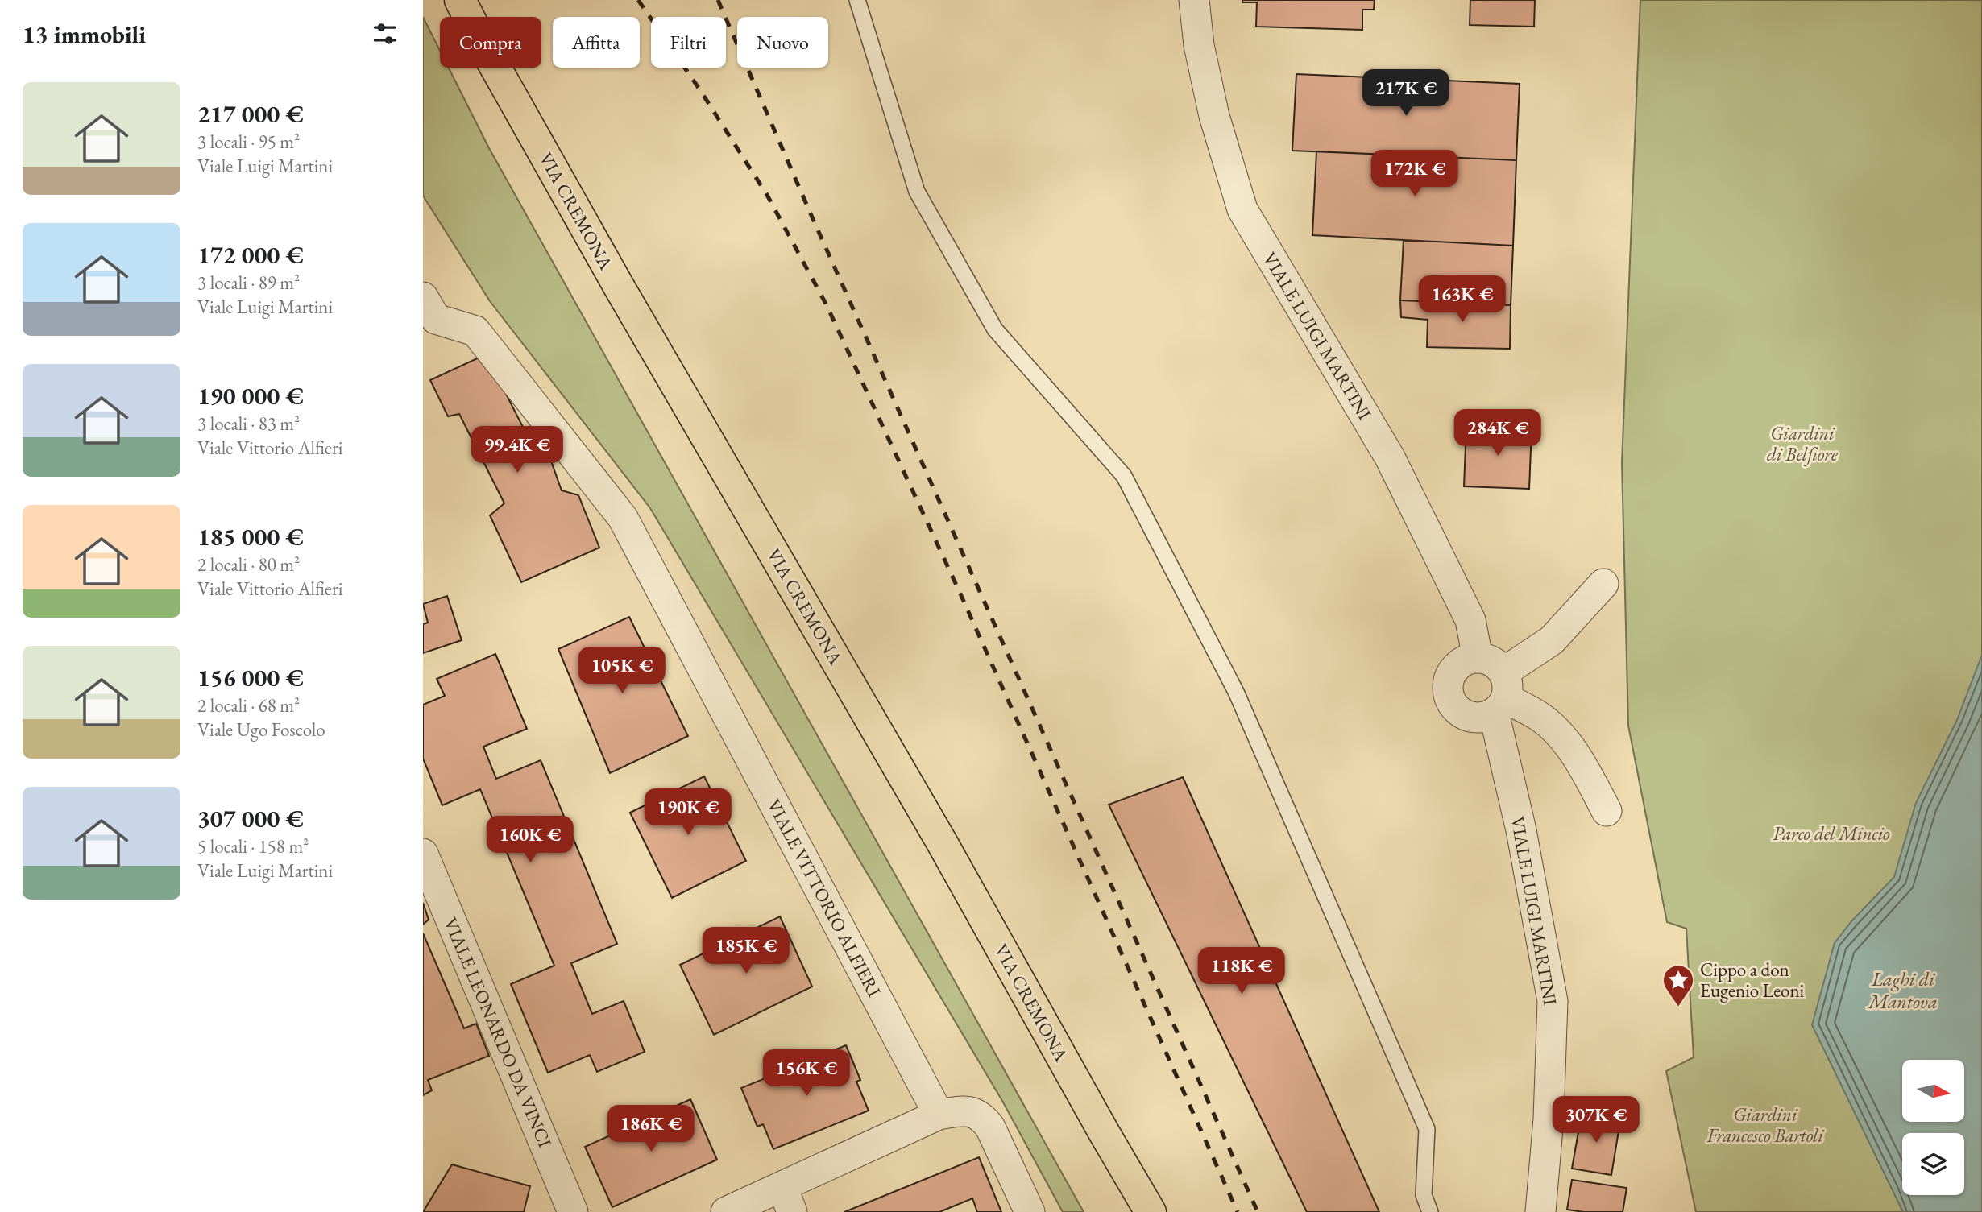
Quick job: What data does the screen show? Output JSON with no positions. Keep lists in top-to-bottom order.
{
  "streets": {
    "main road": ["VIA CREMONA"],
    "street": ["VIALE LUIGI MARTINI", "VIALE VITTORIO ALFIERI", "VIALE LEONARDO DA VINCI"]
  },
  "water": ["Laghi di Mantova"],
  "parks": ["Giardini di Belfiore", "Parco del Mincio", "Giardini Francesco Bartoli"],
  "places": {
    "place": ["Cippo a don Eugenio Leoni"]
  },
  "north": "right",
  "page": {
    "heading": "13 immobili",
    "chip": [
      "Compra",
      "Affitta",
      "Filtri",
      "Nuovo"
    ],
    "list": [
      {
        "name": "217 000 €",
        "note": "3 locali · 95 m² · Viale Luigi Martini"
      },
      {
        "name": "172 000 €",
        "note": "3 locali · 89 m² · Viale Luigi Martini"
      },
      {
        "name": "190 000 €",
        "note": "3 locali · 83 m² · Viale Vittorio Alfieri"
      },
      {
        "name": "185 000 €",
        "note": "2 locali · 80 m² · Viale Vittorio Alfieri"
      },
      {
        "name": "156 000 €",
        "note": "2 locali · 68 m² · Viale Ugo Foscolo"
      },
      {
        "name": "307 000 €",
        "note": "5 locali · 158 m² · Viale Luigi Martini"
      }
    ],
    "price": [
      "217K €",
      "172K €",
      "163K €",
      "284K €",
      "99.4K €",
      "105K €",
      "190K €",
      "160K €",
      "185K €",
      "118K €",
      "156K €",
      "307K €",
      "186K €"
    ]
  }
}
